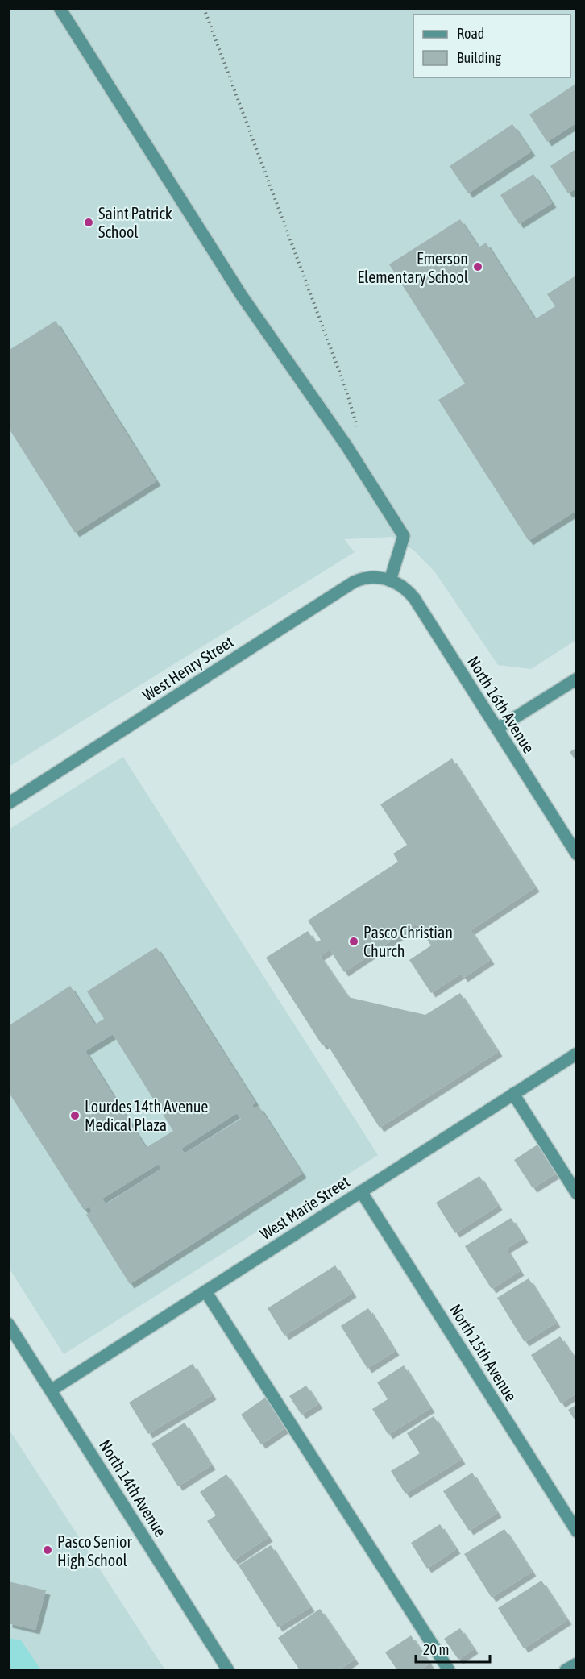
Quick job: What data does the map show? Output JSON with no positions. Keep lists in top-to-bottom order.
{
  "streets": {
    "street": [
      "West Henry Street",
      "North 16th Avenue",
      "West Marie Street",
      "North 15th Avenue",
      "North 14th Avenue"
    ]
  },
  "crossings": [
    ["West Henry Street", "North 16th Avenue"],
    ["West Marie Street", "North 15th Avenue"],
    ["West Marie Street", "North 14th Avenue"]
  ],
  "places": [
    "Saint Patrick School",
    "Emerson Elementary School",
    "Pasco Christian Church",
    "Lourdes 14th Avenue Medical Plaza",
    "Pasco Senior High School"
  ],
  "legend": ["Road", "Building"],
  "scale_bar": "20 m"
}
